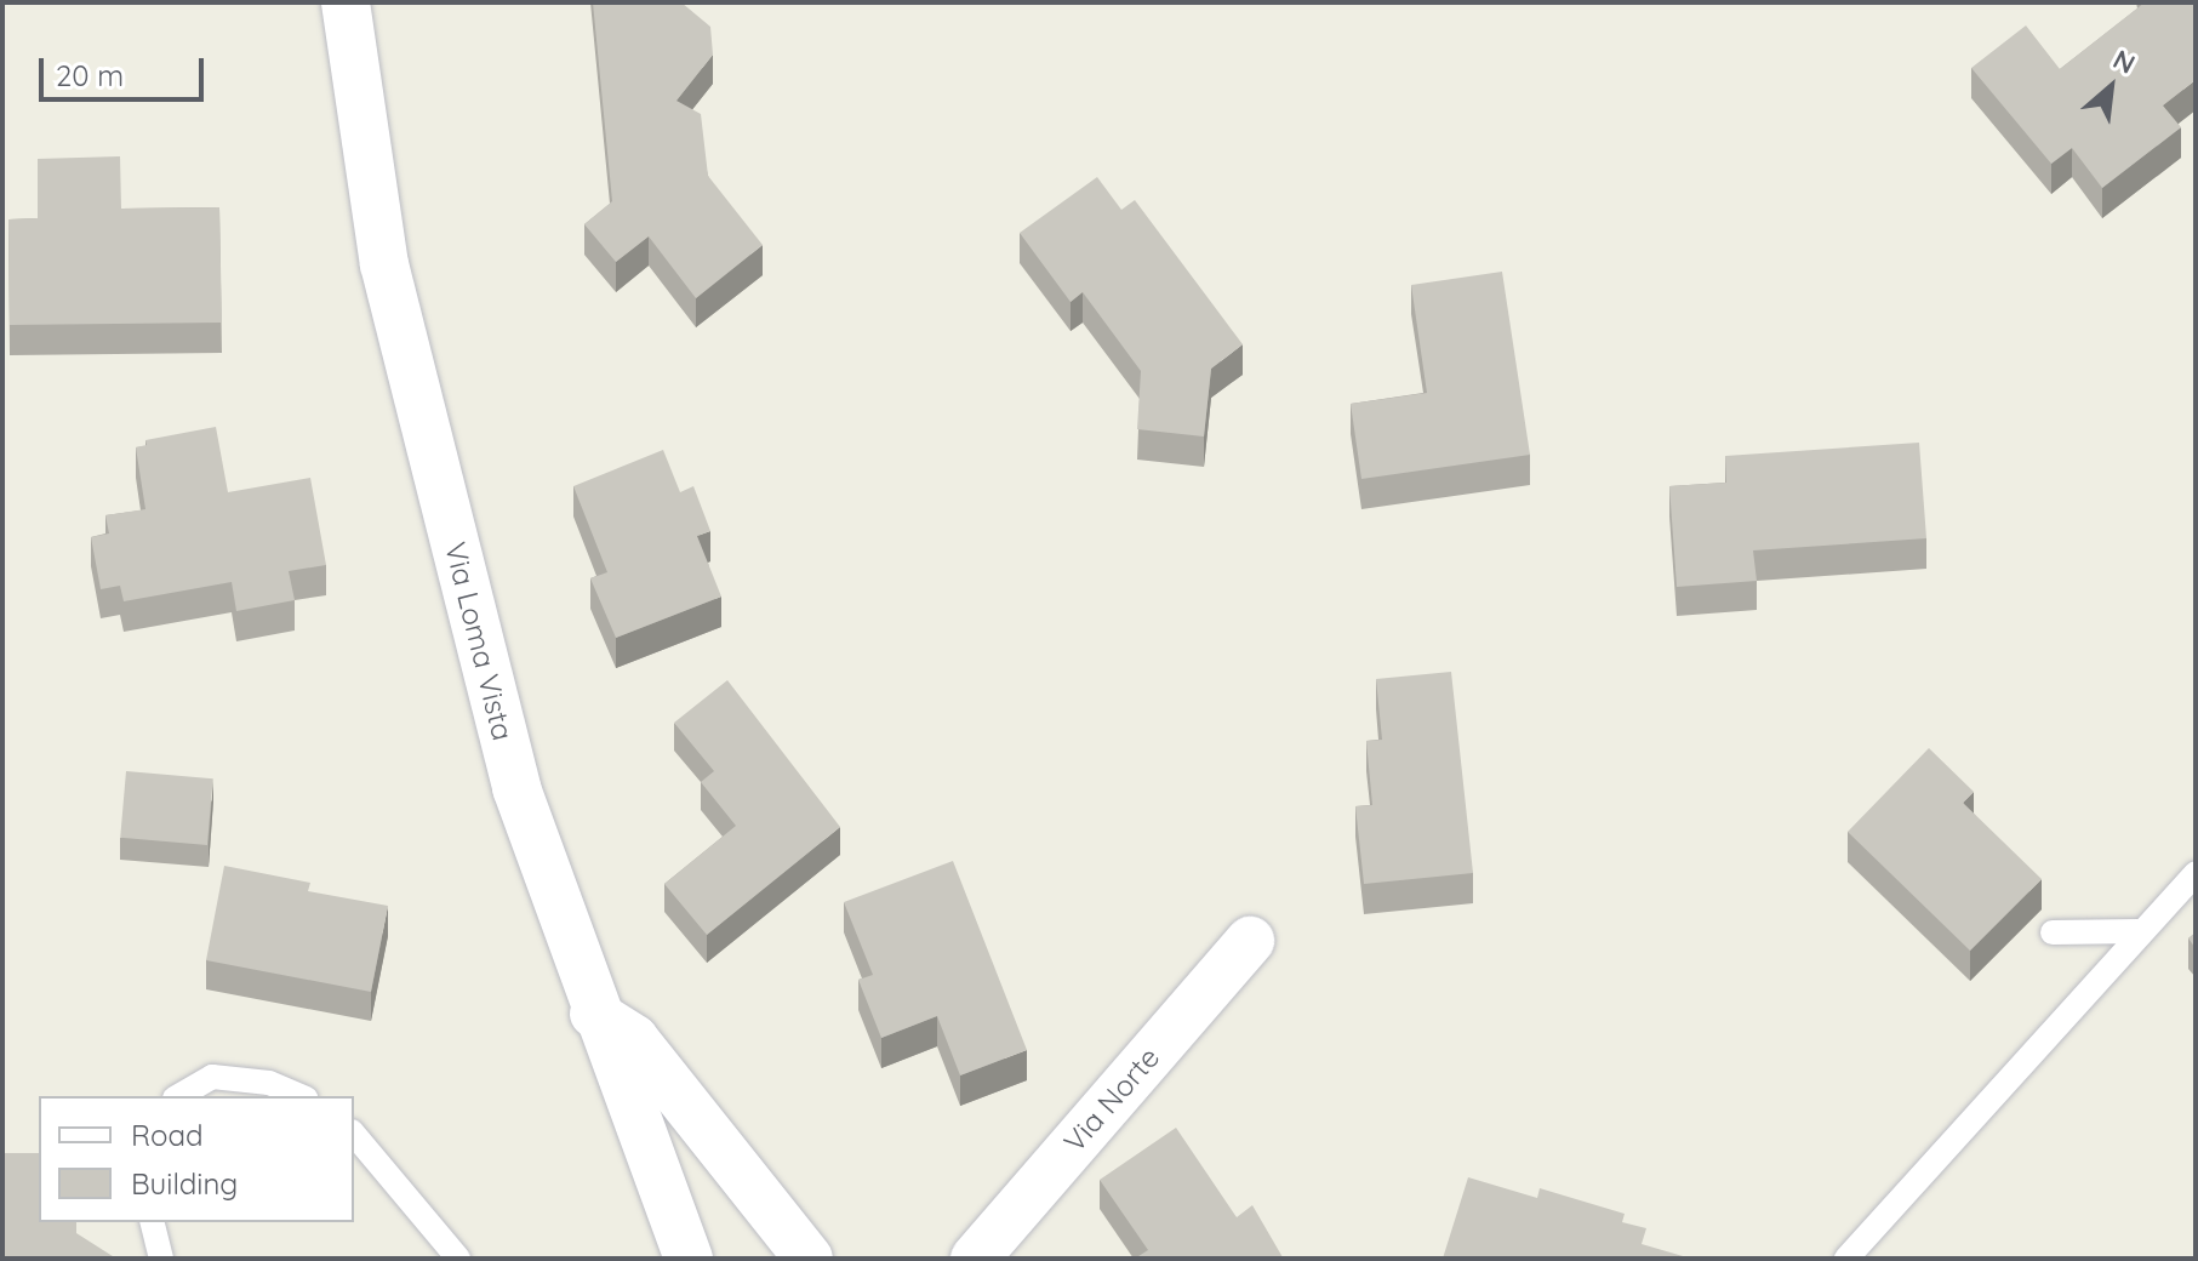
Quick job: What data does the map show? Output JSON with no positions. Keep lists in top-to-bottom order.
{
  "streets": {
    "street": ["Via Loma Vista", "Via Norte"]
  },
  "legend": ["Road", "Building"],
  "scale_bar": "20 m",
  "north": "top right"
}
